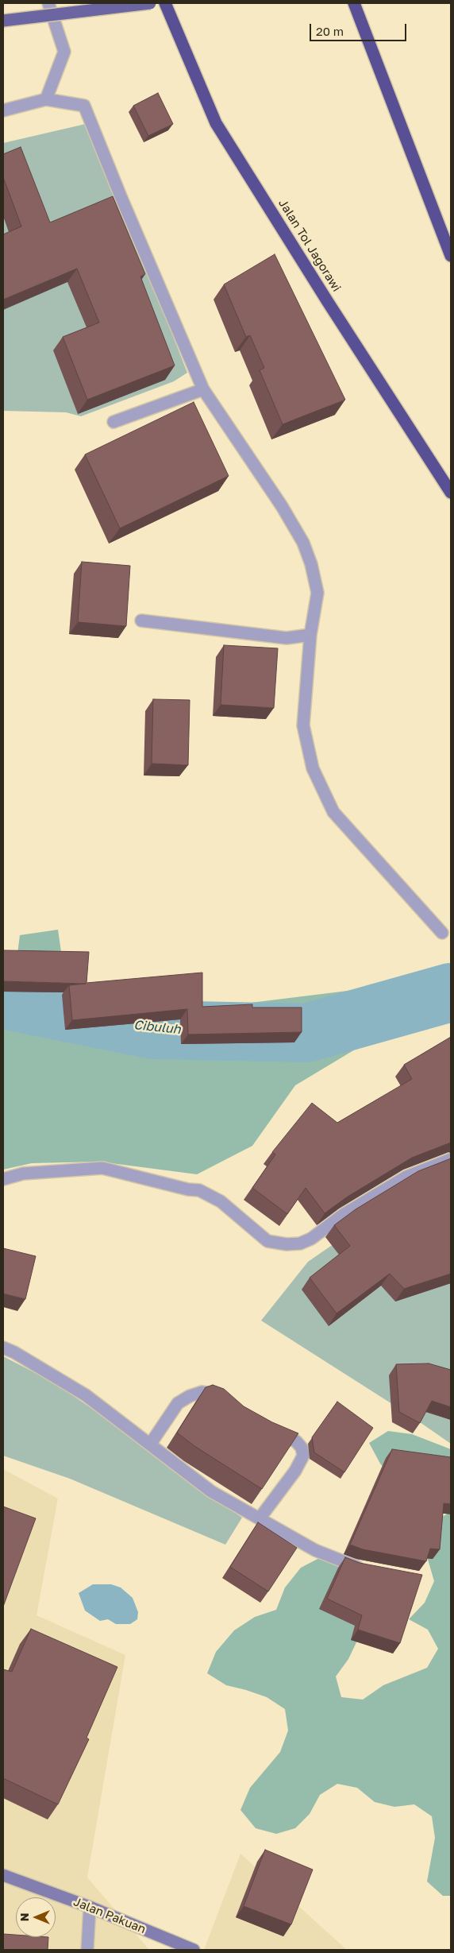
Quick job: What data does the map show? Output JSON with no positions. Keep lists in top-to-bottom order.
{
  "streets": {
    "highway": ["Jalan Tol Jagorawi"],
    "street": ["Jalan Pakuan"]
  },
  "water": ["Cibuluh"],
  "scale_bar": "20 m",
  "north": "left"
}
